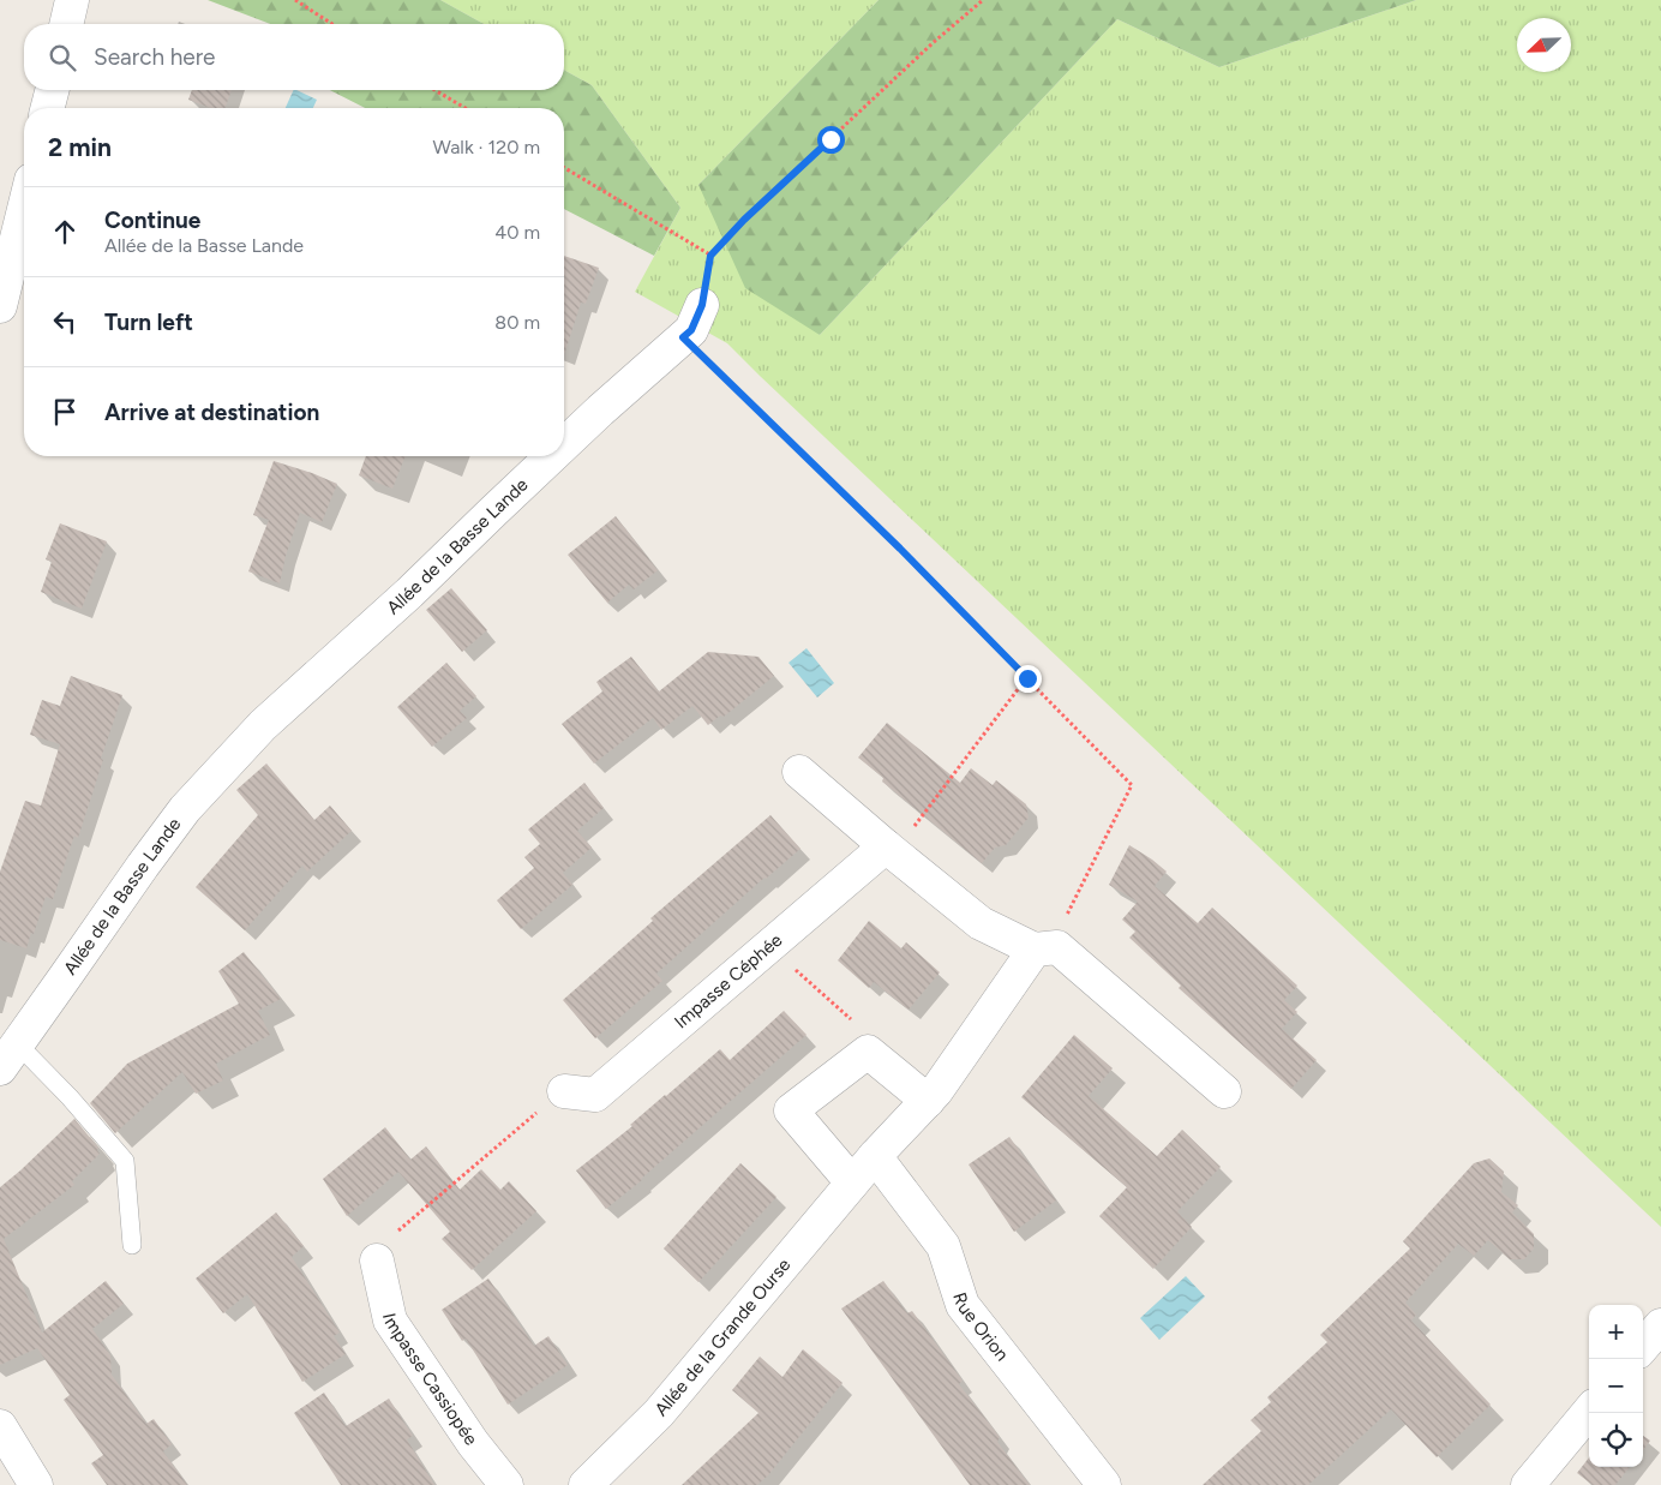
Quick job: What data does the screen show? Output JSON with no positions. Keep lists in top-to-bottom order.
{
  "streets": {
    "street": [
      "Allée de la Basse Lande",
      "Impasse Céphée",
      "Rue Orion",
      "Allée de la Grande Ourse",
      "Impasse Cassiopée"
    ]
  },
  "crossings": [
    ["Rue Orion", "Allée de la Grande Ourse"]
  ],
  "north": "bottom left",
  "page": {
    "search": "Search here",
    "heading": ["2 min", "Walk · 120 m"],
    "list": [
      ["Continue", "Allée de la Basse Lande", "40 m"],
      ["Turn left", "80 m"],
      "Arrive at destination"
    ],
    "map_buttons": ["+", "−"]
  }
}
